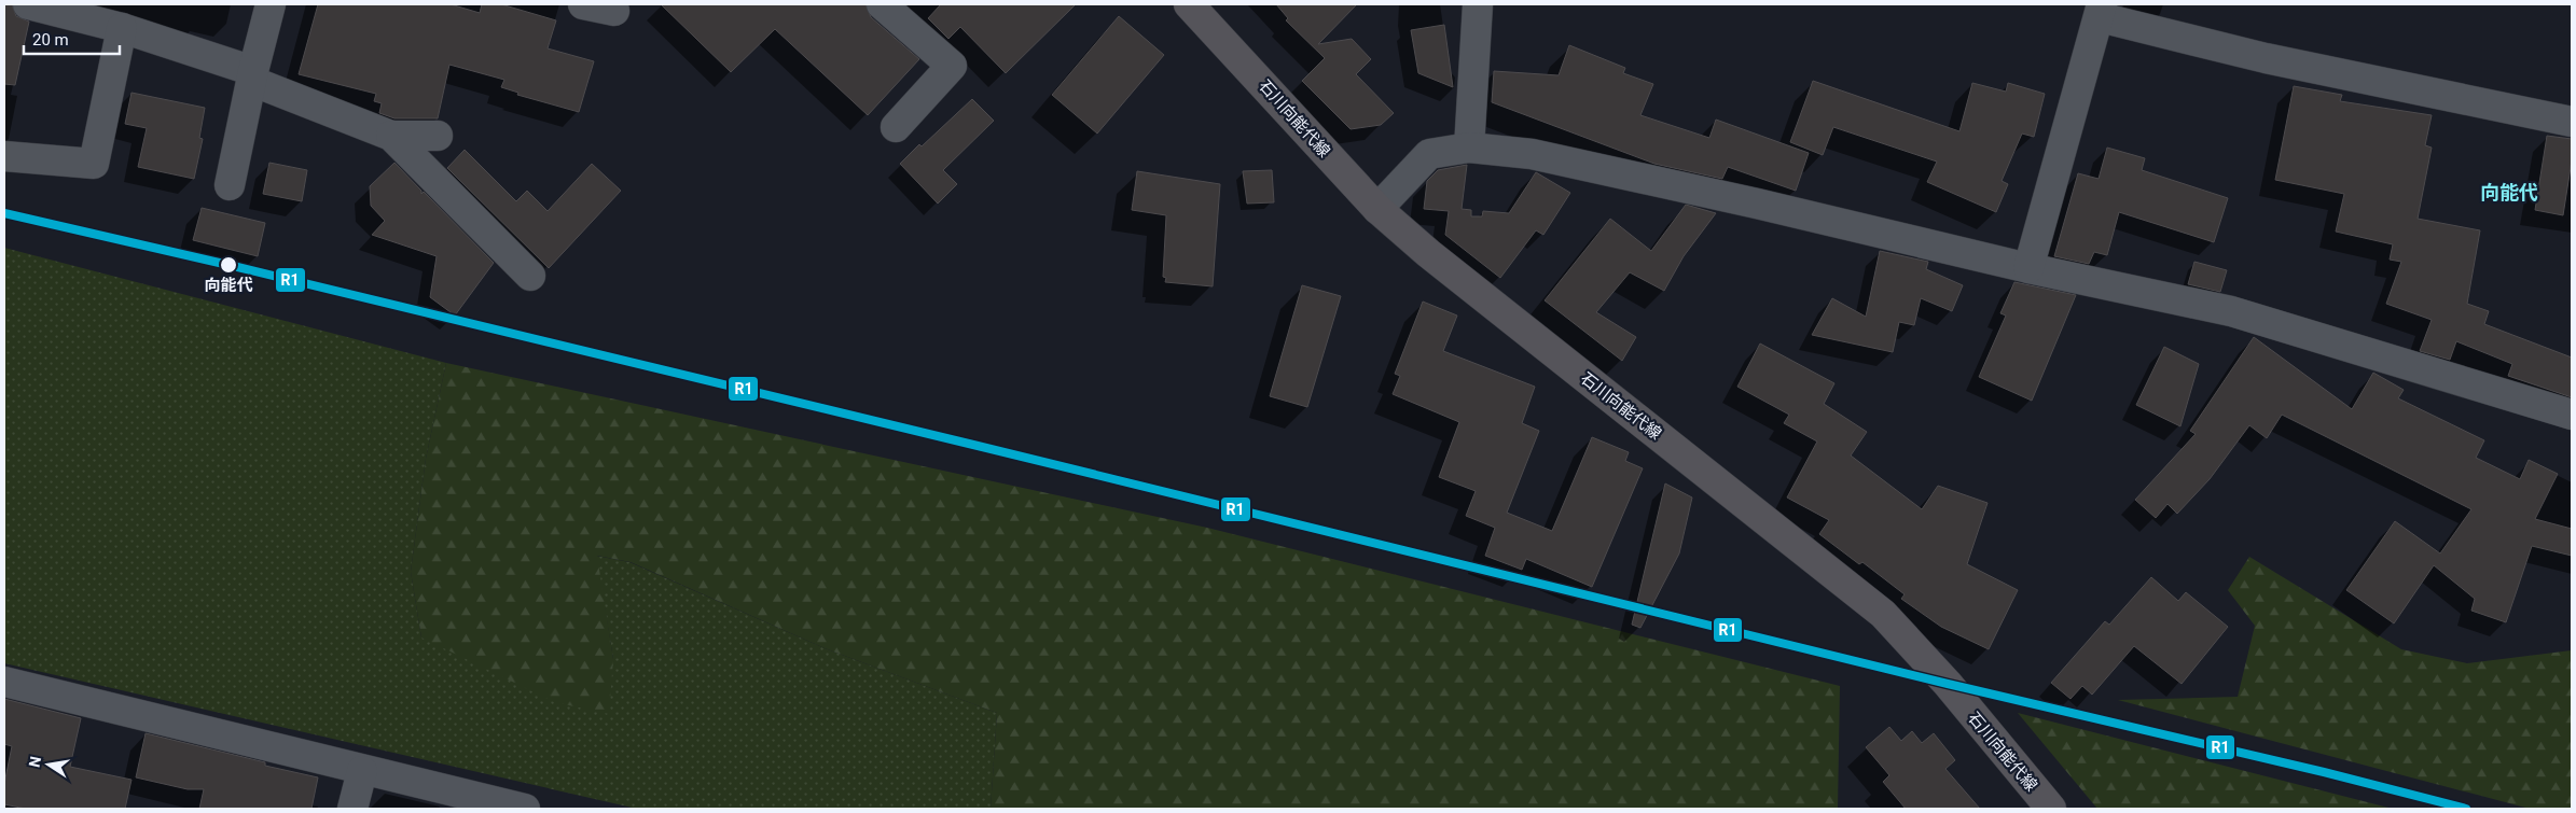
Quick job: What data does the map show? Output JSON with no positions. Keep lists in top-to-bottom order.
{
  "streets": {
    "main road": ["石川向能代線"]
  },
  "districts": ["向能代"],
  "places": ["向能代"],
  "lines": ["transit line R1"],
  "scale_bar": "20 m",
  "north": "left"
}
